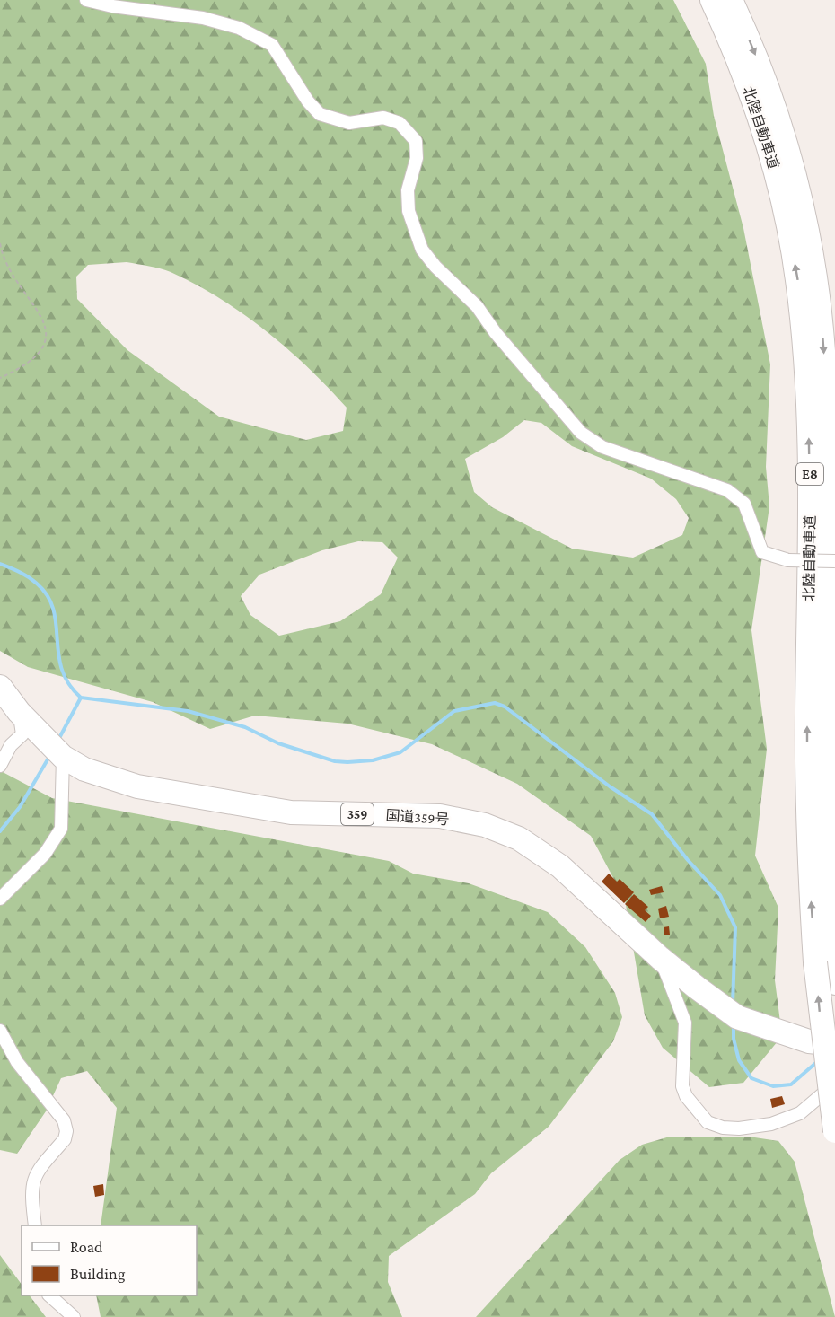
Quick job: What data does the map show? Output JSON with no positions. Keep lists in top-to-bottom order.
{
  "streets": {
    "highway": [
      "北陸自動車道",
      "E8",
      "359",
      "国道359号"
    ]
  },
  "legend": ["Road", "Building"]
}
